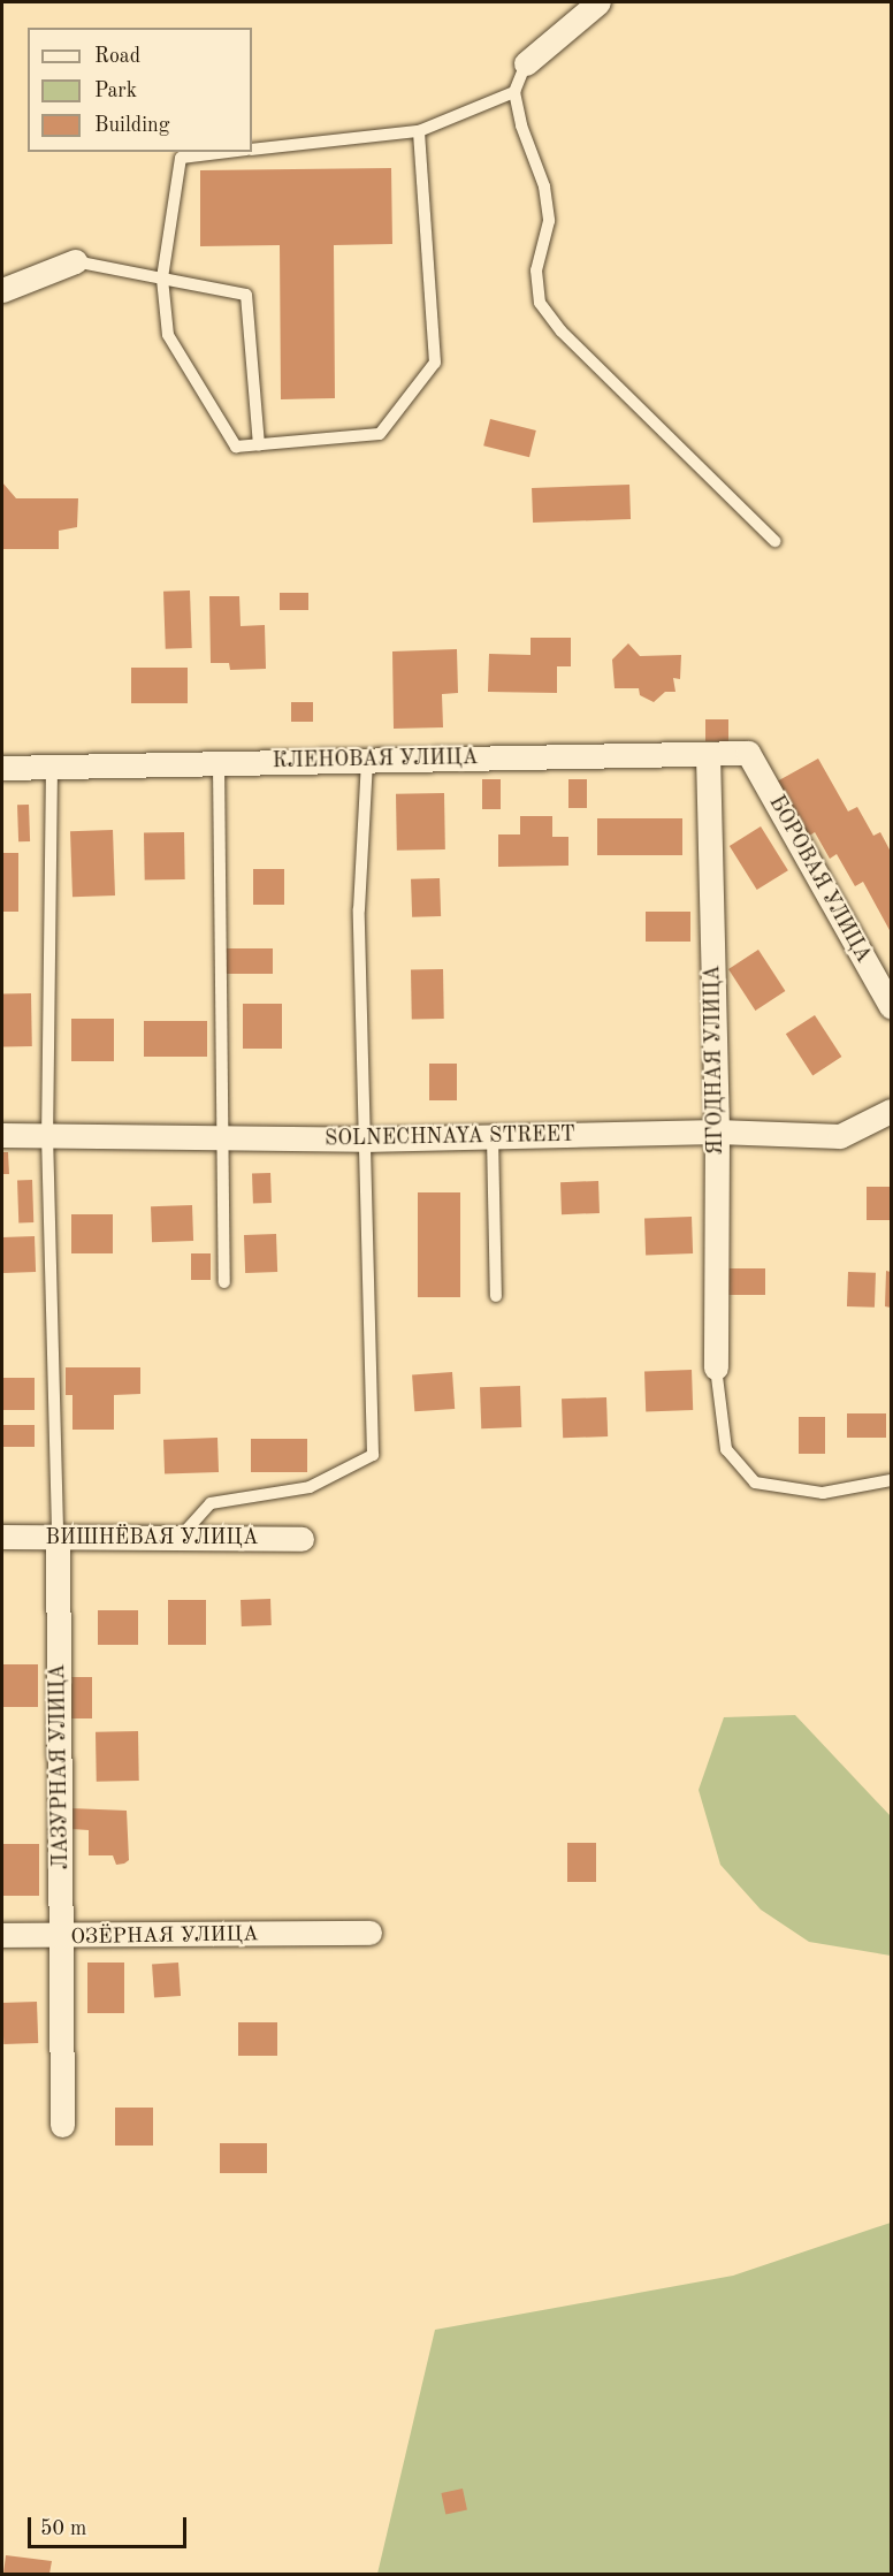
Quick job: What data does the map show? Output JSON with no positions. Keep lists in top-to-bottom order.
{
  "streets": {
    "street": [
      "КЛЕНОВАЯ УЛИЦА",
      "БОРОВАЯ УЛИЦА",
      "ЯГОДНАЯ УЛИЦА",
      "SOLNECHNAYA STREET",
      "ВИШНЁВАЯ УЛИЦА",
      "ЛАЗУРНАЯ УЛИЦА",
      "ОЗЁРНАЯ УЛИЦА"
    ]
  },
  "crossings": [
    ["КЛЕНОВАЯ УЛИЦА", "БОРОВАЯ УЛИЦА"],
    ["КЛЕНОВАЯ УЛИЦА", "ЯГОДНАЯ УЛИЦА"],
    ["ЯГОДНАЯ УЛИЦА", "SOLNECHNAYA STREET"],
    ["ВИШНЁВАЯ УЛИЦА", "ЛАЗУРНАЯ УЛИЦА"],
    ["ЛАЗУРНАЯ УЛИЦА", "ОЗЁРНАЯ УЛИЦА"]
  ],
  "legend": ["Road", "Park", "Building"],
  "scale_bar": "50 m"
}
